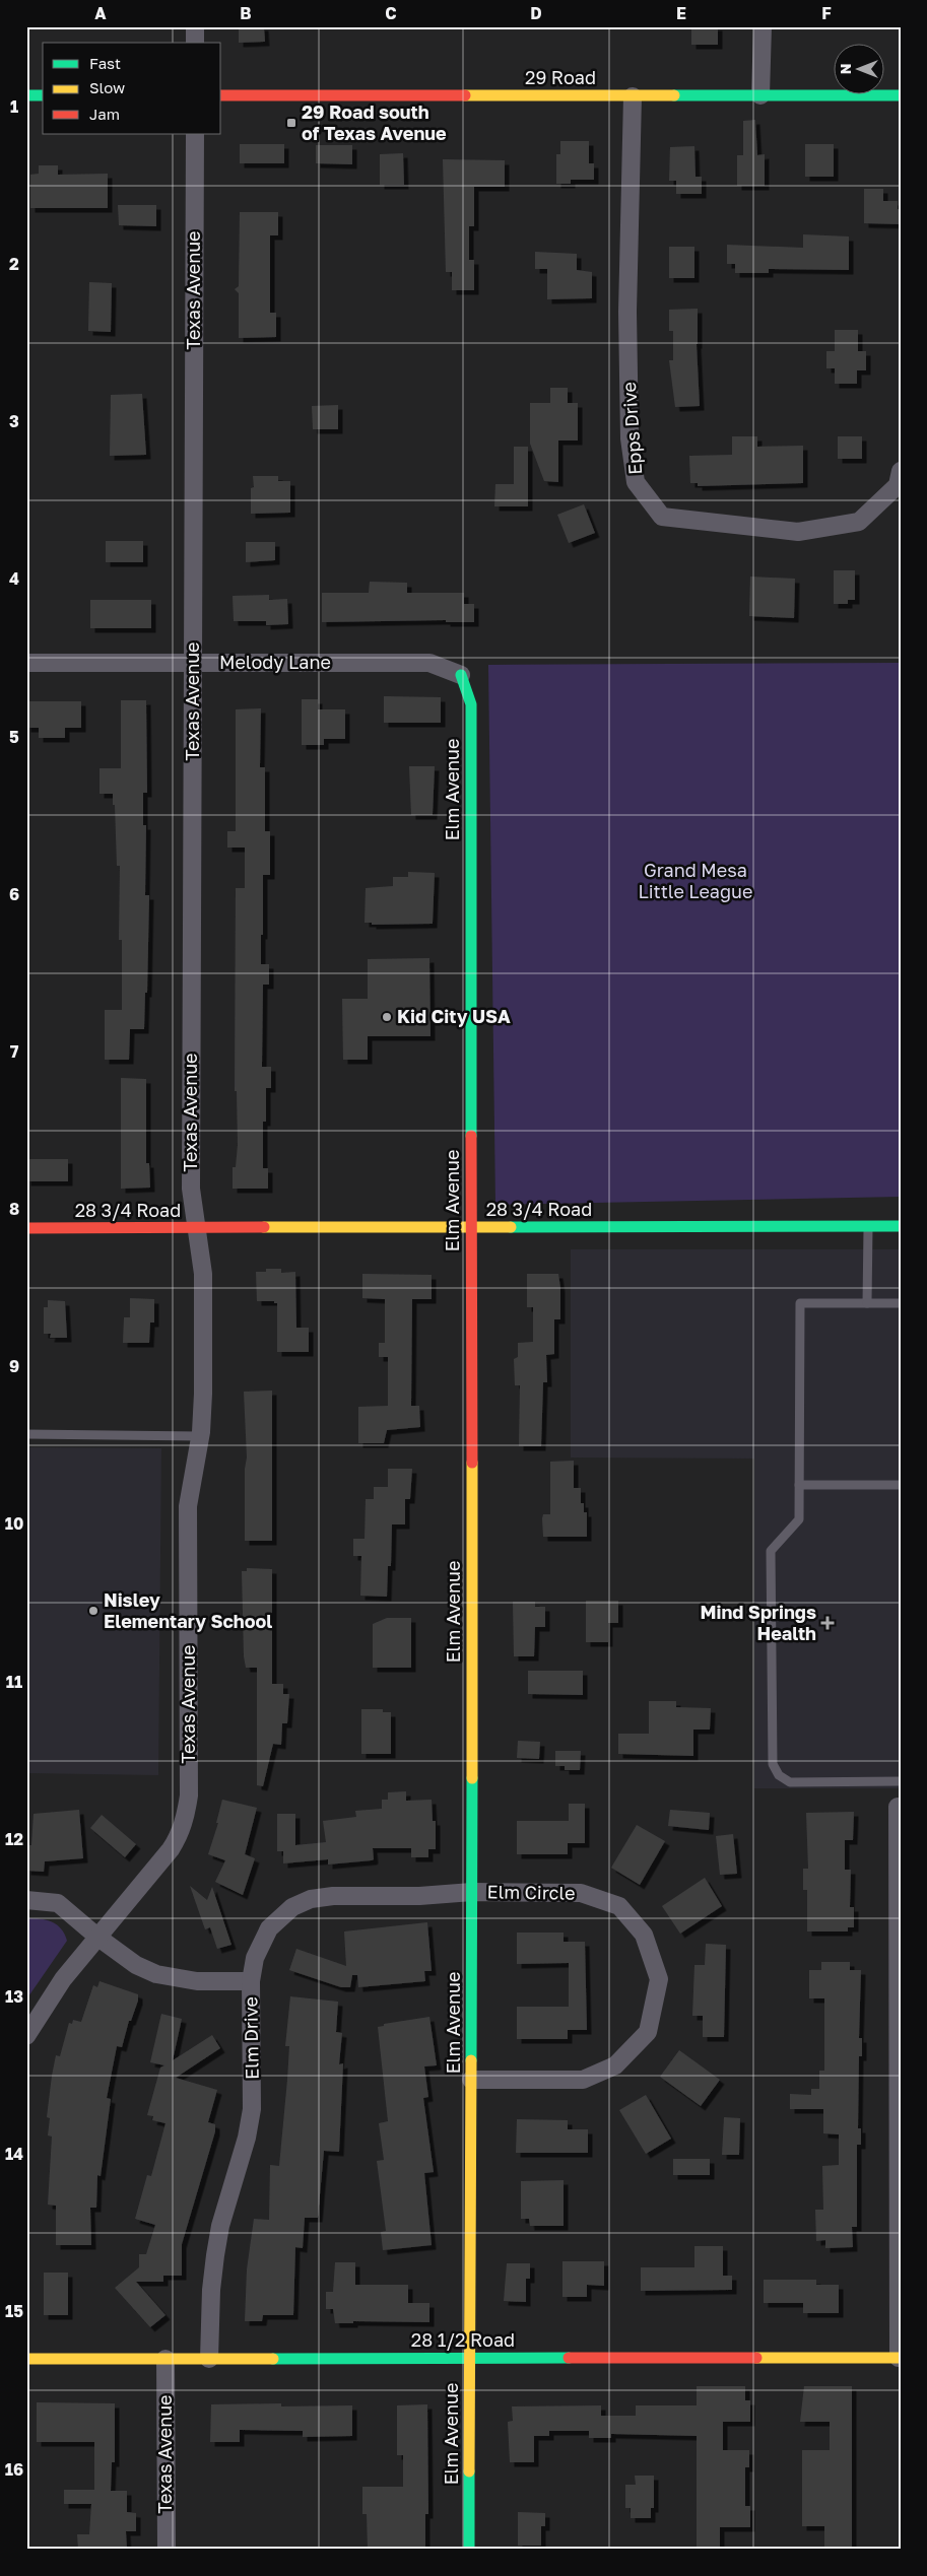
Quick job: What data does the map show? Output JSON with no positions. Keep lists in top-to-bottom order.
{
  "streets": {
    "street": [
      "29 Road",
      "Texas Avenue",
      "Epps Drive",
      "Melody Lane",
      "Elm Avenue",
      "28 3/4 Road",
      "Elm Circle",
      "Elm Drive",
      "28 1/2 Road"
    ]
  },
  "crossings": [
    ["29 Road", "Epps Drive"],
    ["Texas Avenue", "Melody Lane"],
    ["Texas Avenue", "28 3/4 Road"],
    ["Texas Avenue", "28 1/2 Road"],
    ["Melody Lane", "Elm Avenue"],
    ["Elm Avenue", "28 3/4 Road"],
    ["Elm Avenue", "Elm Circle"],
    ["Elm Avenue", "Elm Drive"],
    ["Elm Avenue", "28 1/2 Road"],
    ["Elm Circle", "Elm Drive"],
    ["Elm Drive", "28 1/2 Road"]
  ],
  "parks": ["Grand Mesa Little League"],
  "places": {
    "transit": ["29 Road south of Texas Avenue"],
    "other": ["Kid City USA", "Nisley Elementary School"],
    "health": ["Mind Springs Health"]
  },
  "legend": ["Fast", "Slow", "Jam"],
  "north": "left",
  "grid": {
    "columns": [
      "A",
      "B",
      "C",
      "D",
      "E",
      "F"
    ],
    "rows": [
      "1",
      "2",
      "3",
      "4",
      "5",
      "6",
      "7",
      "8",
      "9",
      "10",
      "11",
      "12",
      "13",
      "14",
      "15",
      "16"
    ]
  }
}
